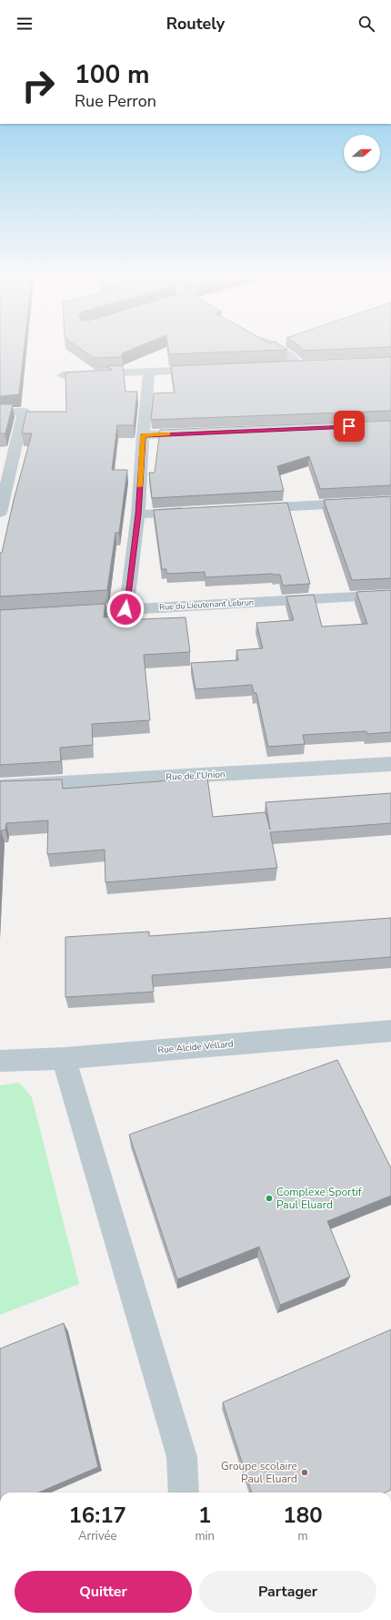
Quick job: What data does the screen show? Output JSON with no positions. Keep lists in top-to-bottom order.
{
  "streets": {
    "street": ["Rue du Lieutenant Lebrun", "Rue de l'Union", "Rue Alcide Vellard"]
  },
  "places": ["Complexe Sportif Paul Eluard", "Groupe scolaire Paul Eluard"],
  "north": "right",
  "page": {
    "header": "Routely",
    "turn": ["100 m", "Rue Perron"],
    "eta": [
      "16:17",
      "Arrivée",
      "1",
      "min",
      "180",
      "m"
    ],
    "buttons": ["Quitter", "Partager"]
  }
}
